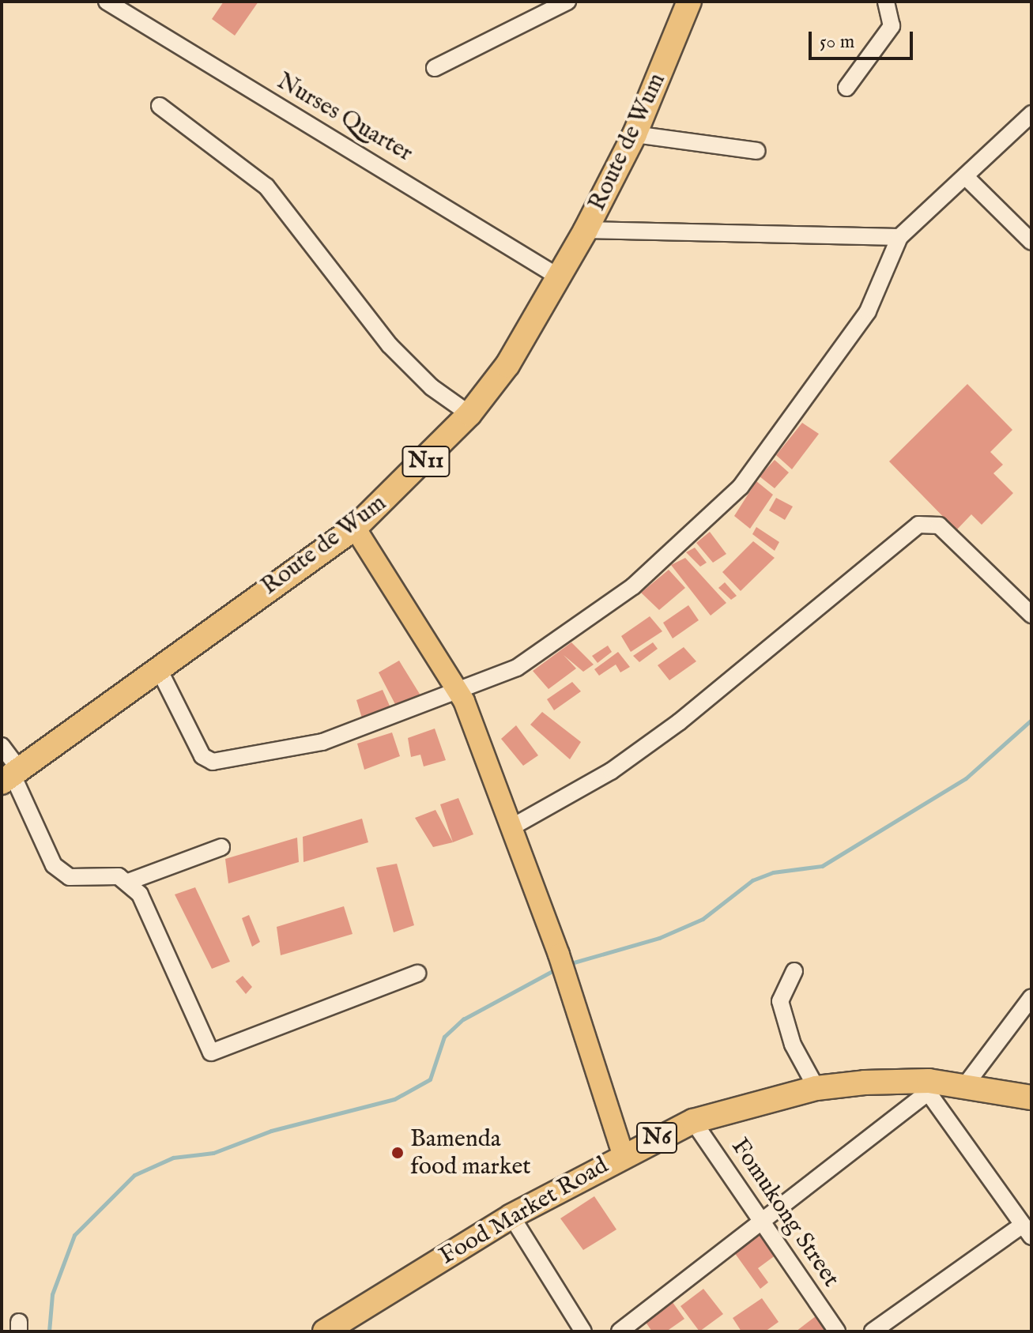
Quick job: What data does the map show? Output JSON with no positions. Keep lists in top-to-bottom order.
{
  "streets": {
    "highway": [
      "Route de Wum",
      "N11",
      "N6",
      "Food Market Road"
    ],
    "street": ["Nurses Quarter", "Fomukong Street"]
  },
  "crossings": [
    ["Nurses Quarter", "Route de Wum"],
    ["Food Market Road", "Fomukong Street"]
  ],
  "places": ["Bamenda food market"],
  "scale_bar": "50 m"
}
